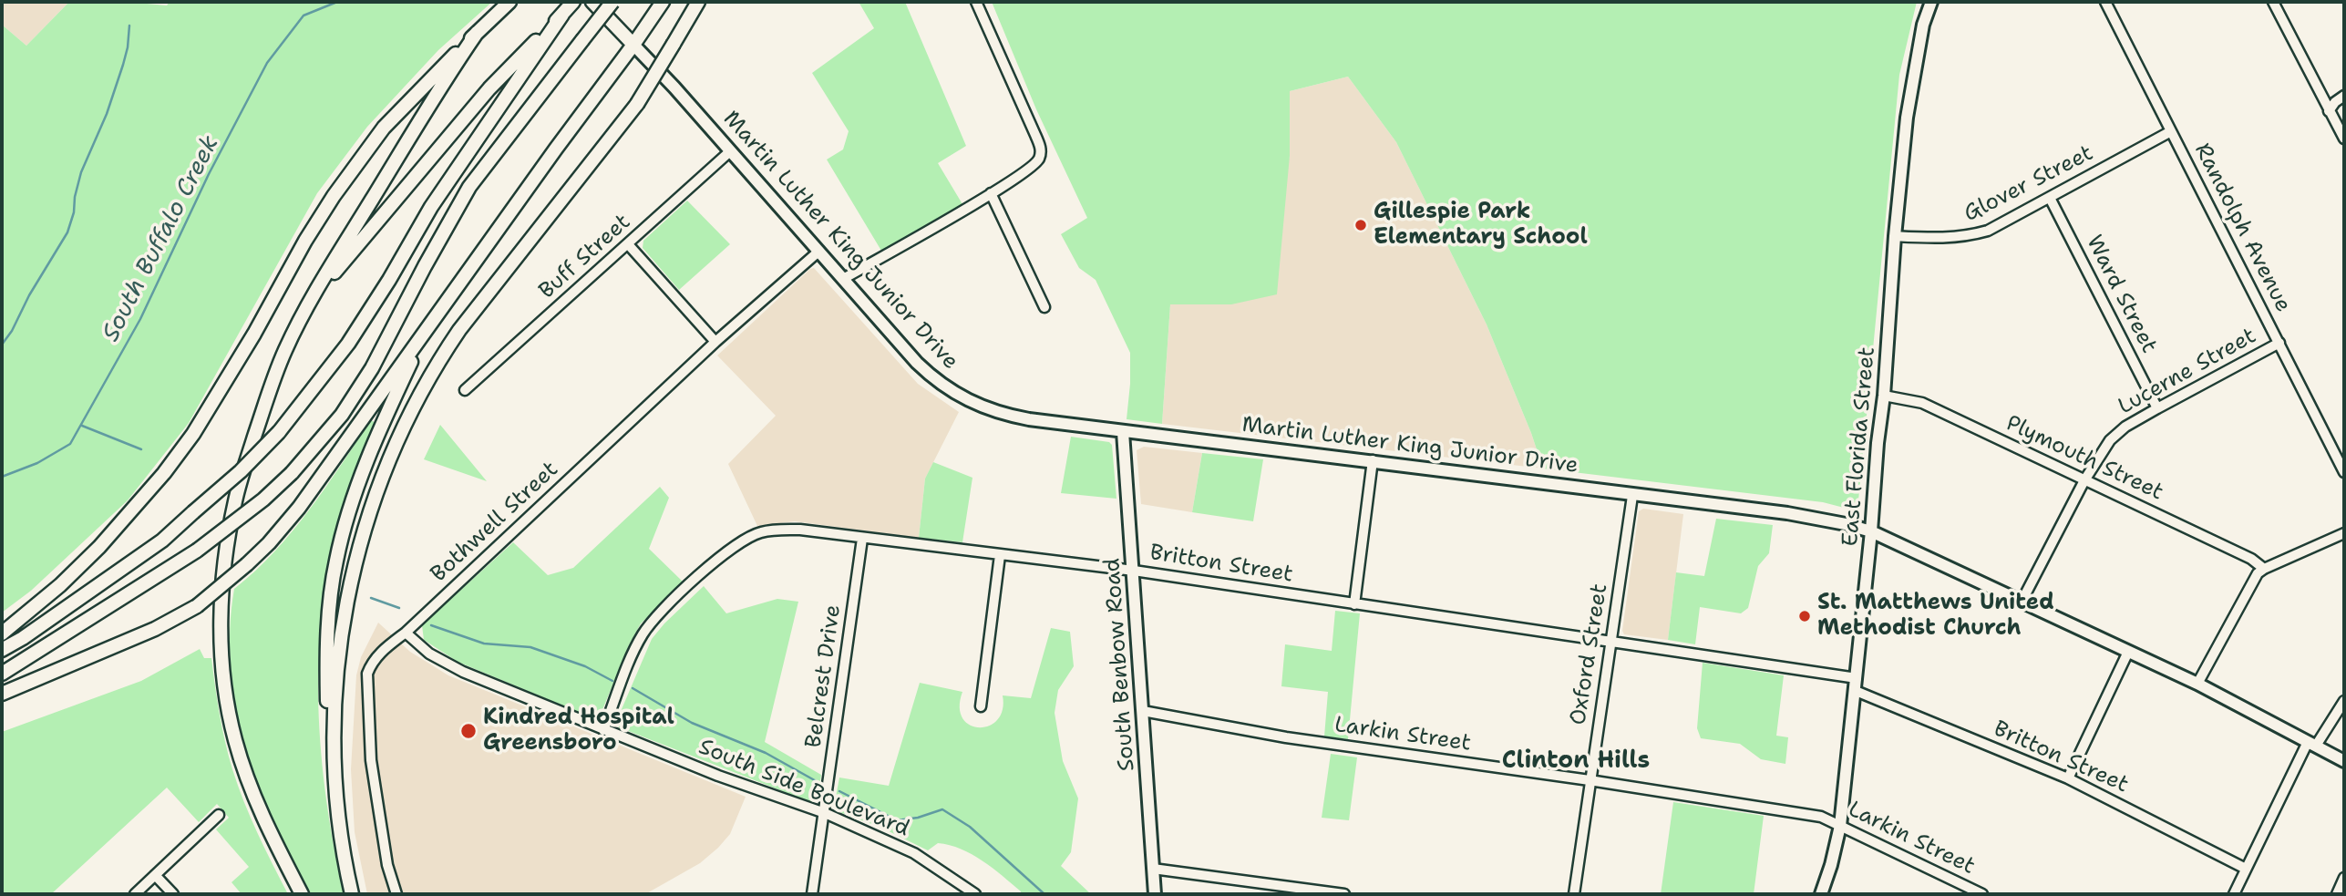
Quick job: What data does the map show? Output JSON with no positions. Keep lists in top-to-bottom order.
{
  "streets": {
    "highway": ["Martin Luther King Junior Drive"],
    "main road": ["East Florida Street", "South Benbow Road"],
    "street": [
      "Glover Street",
      "Randolph Avenue",
      "Buff Street",
      "Ward Street",
      "Lucerne Street",
      "Plymouth Street",
      "Bothwell Street",
      "Britton Street",
      "Oxford Street",
      "Belcrest Drive",
      "Larkin Street",
      "South Side Boulevard"
    ]
  },
  "crossings": [
    ["Glover Street", "Randolph Avenue"],
    ["Glover Street", "Ward Street"],
    ["Glover Street", "East Florida Street"],
    ["Randolph Avenue", "Lucerne Street"],
    ["Martin Luther King Junior Drive", "Buff Street"],
    ["Martin Luther King Junior Drive", "Lucerne Street"],
    ["Martin Luther King Junior Drive", "East Florida Street"],
    ["Martin Luther King Junior Drive", "Bothwell Street"],
    ["Martin Luther King Junior Drive", "Oxford Street"],
    ["Martin Luther King Junior Drive", "South Benbow Road"],
    ["Ward Street", "Lucerne Street"],
    ["Lucerne Street", "Plymouth Street"],
    ["East Florida Street", "Plymouth Street"],
    ["East Florida Street", "Britton Street"],
    ["East Florida Street", "Larkin Street"],
    ["Bothwell Street", "South Side Boulevard"],
    ["Britton Street", "Oxford Street"],
    ["Britton Street", "South Benbow Road"],
    ["Britton Street", "Belcrest Drive"],
    ["Britton Street", "South Side Boulevard"],
    ["Oxford Street", "Larkin Street"],
    ["South Benbow Road", "Larkin Street"],
    ["Belcrest Drive", "South Side Boulevard"]
  ],
  "districts": ["Clinton Hills"],
  "water": ["South Buffalo Creek"],
  "places": ["Gillespie Park Elementary School", "St. Matthews United Methodist Church", "Kindred Hospital Greensboro"]
}
